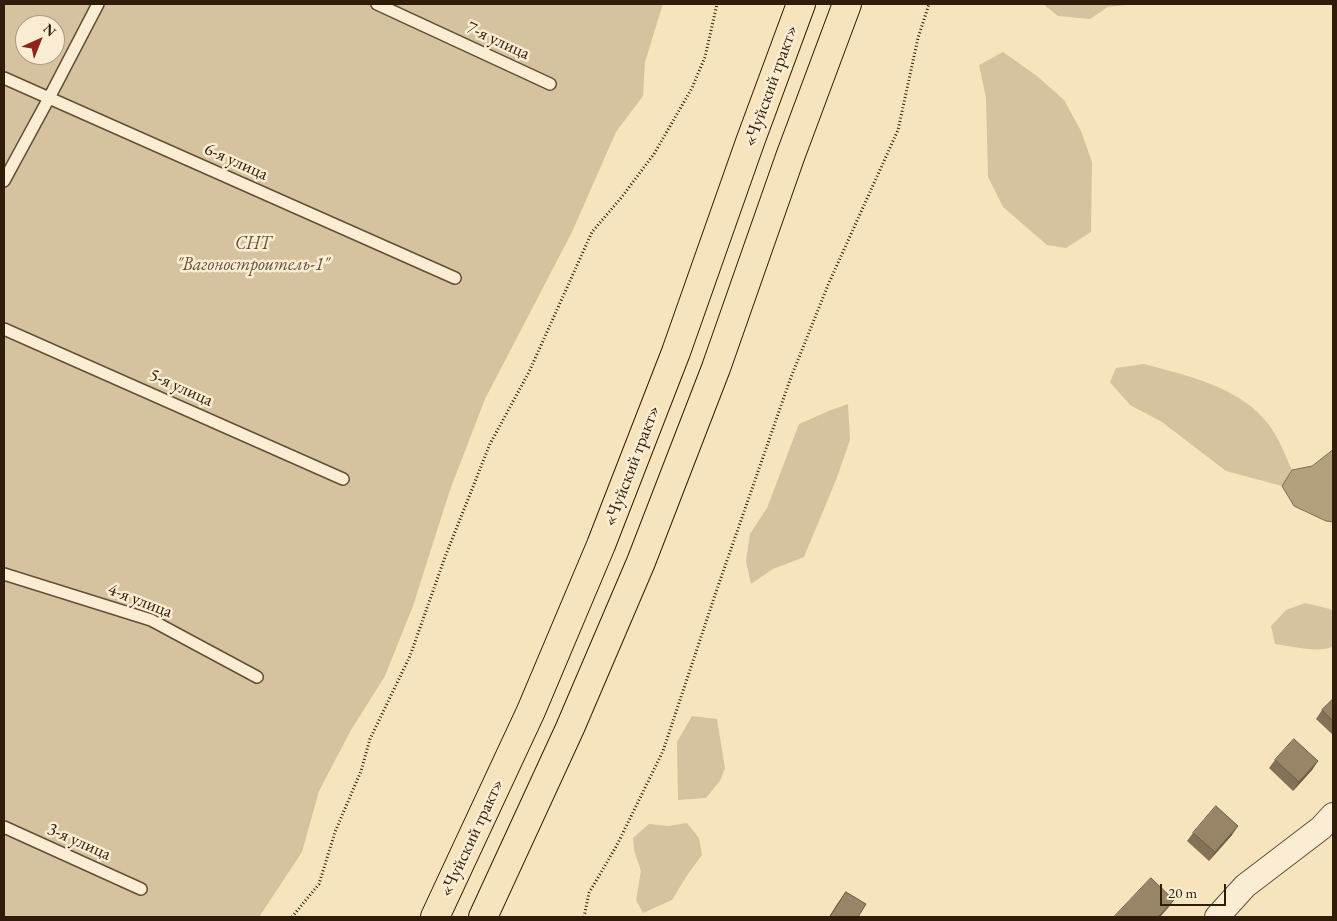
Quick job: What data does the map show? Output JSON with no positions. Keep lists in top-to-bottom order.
{
  "streets": {
    "highway": ["«Чуйский тракт»"],
    "lane": [
      "7-я улица",
      "6-я улица",
      "5-я улица",
      "4-я улица",
      "3-я улица"
    ]
  },
  "parks": ["СНТ \"Вагоностроитель-1\""],
  "scale_bar": "20 m",
  "north": "top right"
}
